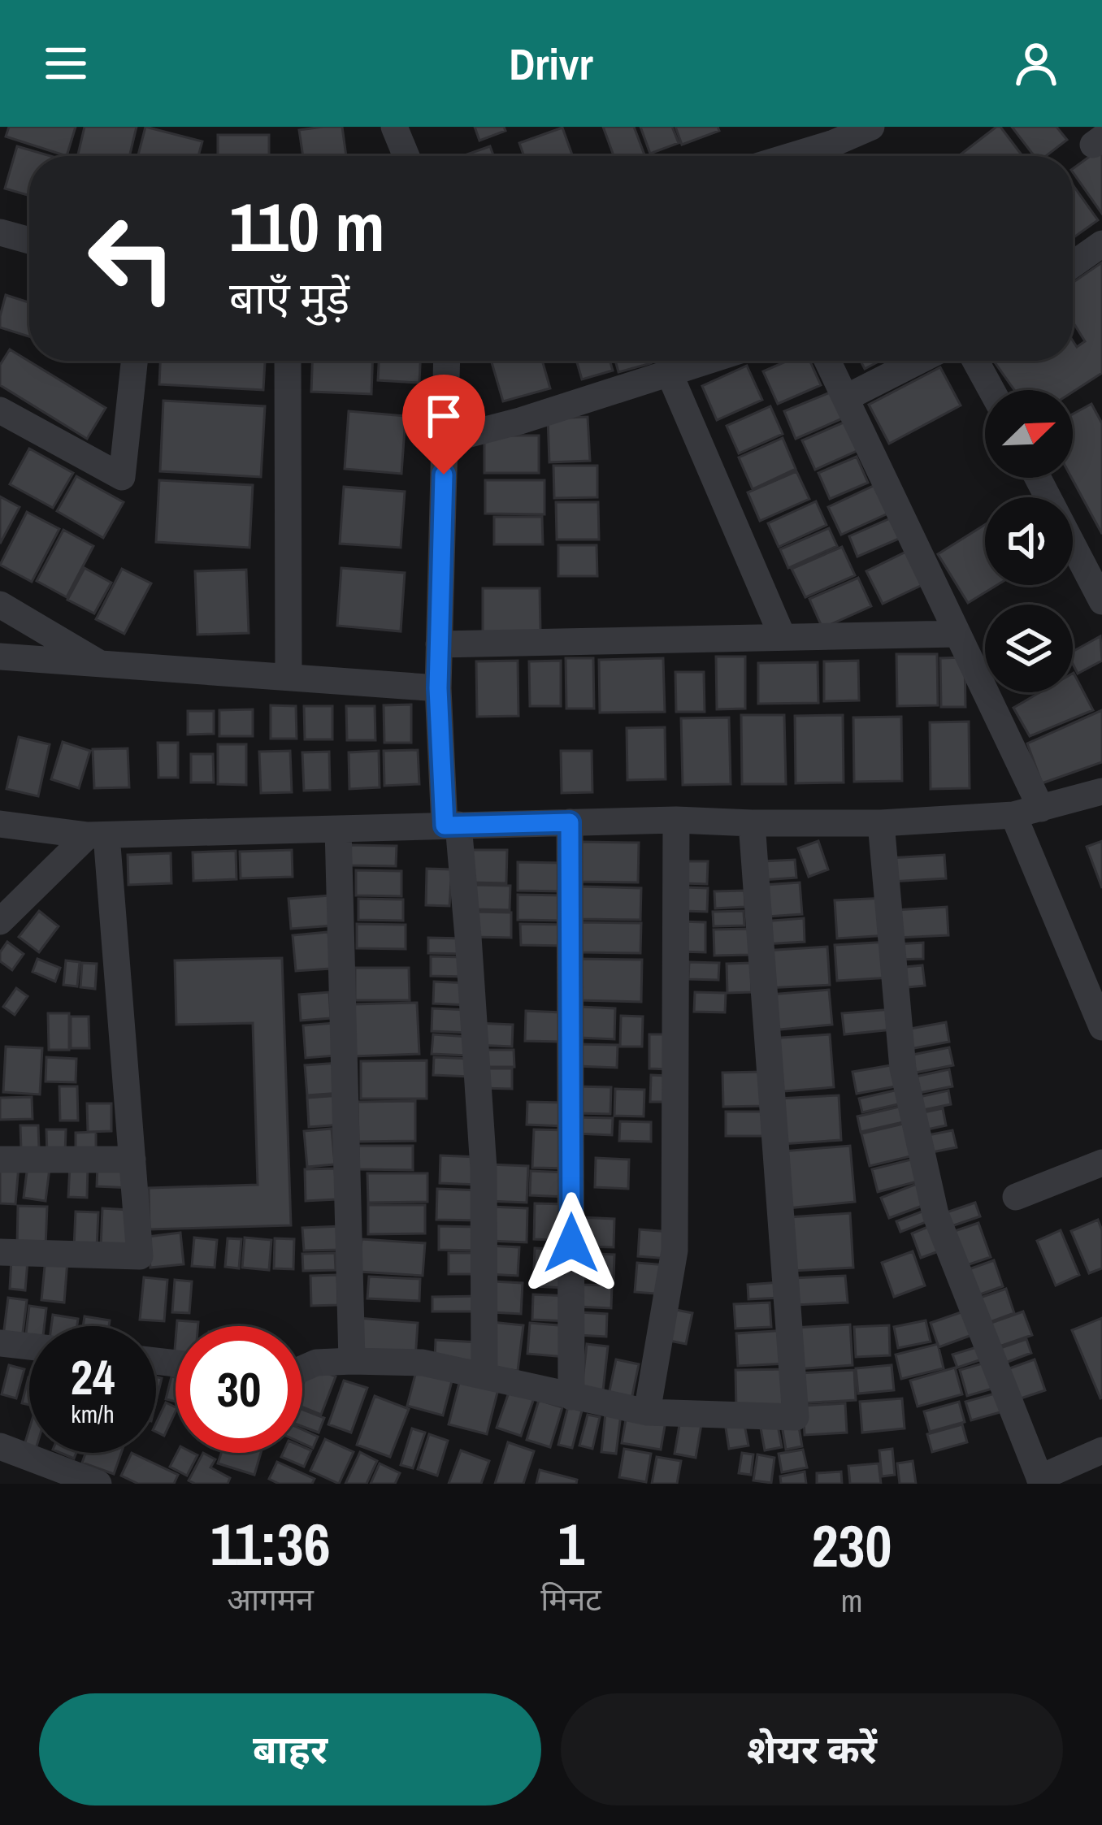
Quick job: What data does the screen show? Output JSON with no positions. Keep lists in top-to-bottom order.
{
  "north": "top right",
  "page": {
    "header": "Drivr",
    "turn": ["110 m", "बाएँ मुड़ें"],
    "speed": "24 km/h",
    "limit": "30",
    "eta": [
      "11:36",
      "आगमन",
      "1",
      "मिनट",
      "230",
      "m"
    ],
    "buttons": ["बाहर", "शेयर करें"]
  }
}
